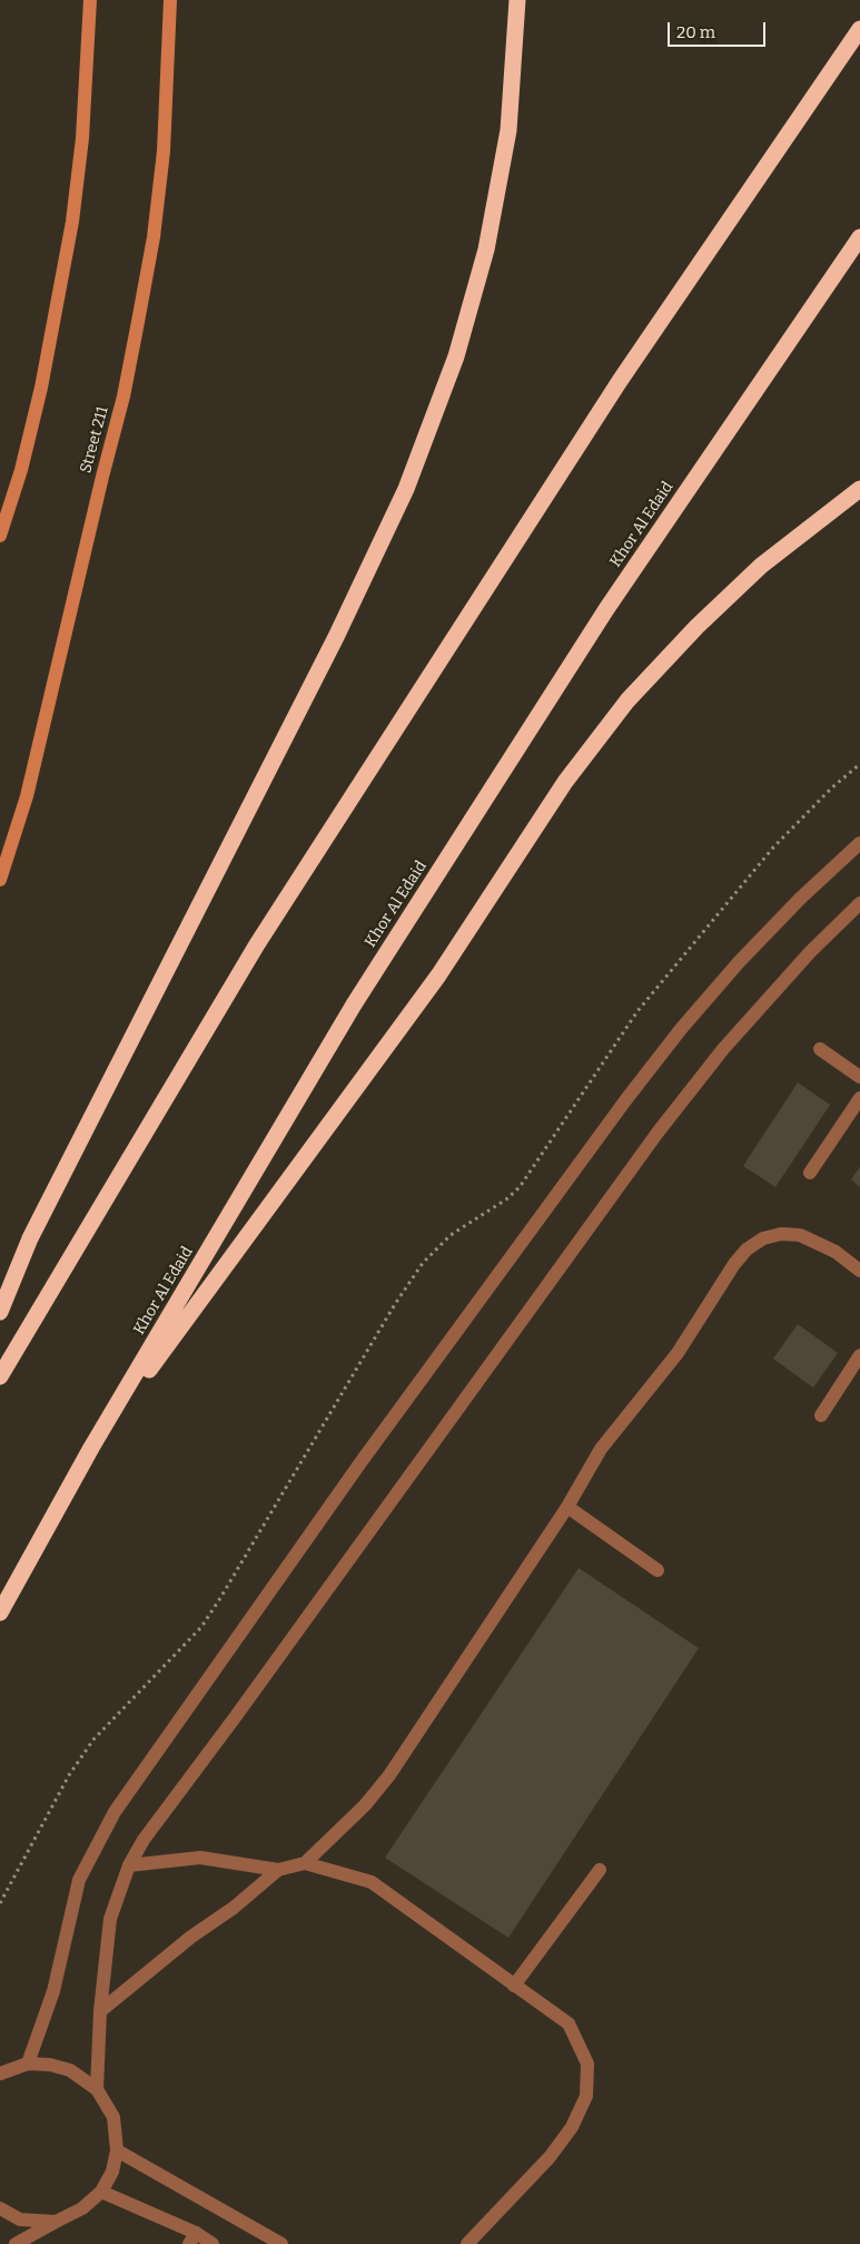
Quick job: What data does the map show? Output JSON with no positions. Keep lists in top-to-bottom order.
{
  "streets": {
    "highway": ["Khor Al Edaid"],
    "main road": ["Street 211"]
  },
  "scale_bar": "20 m"
}
